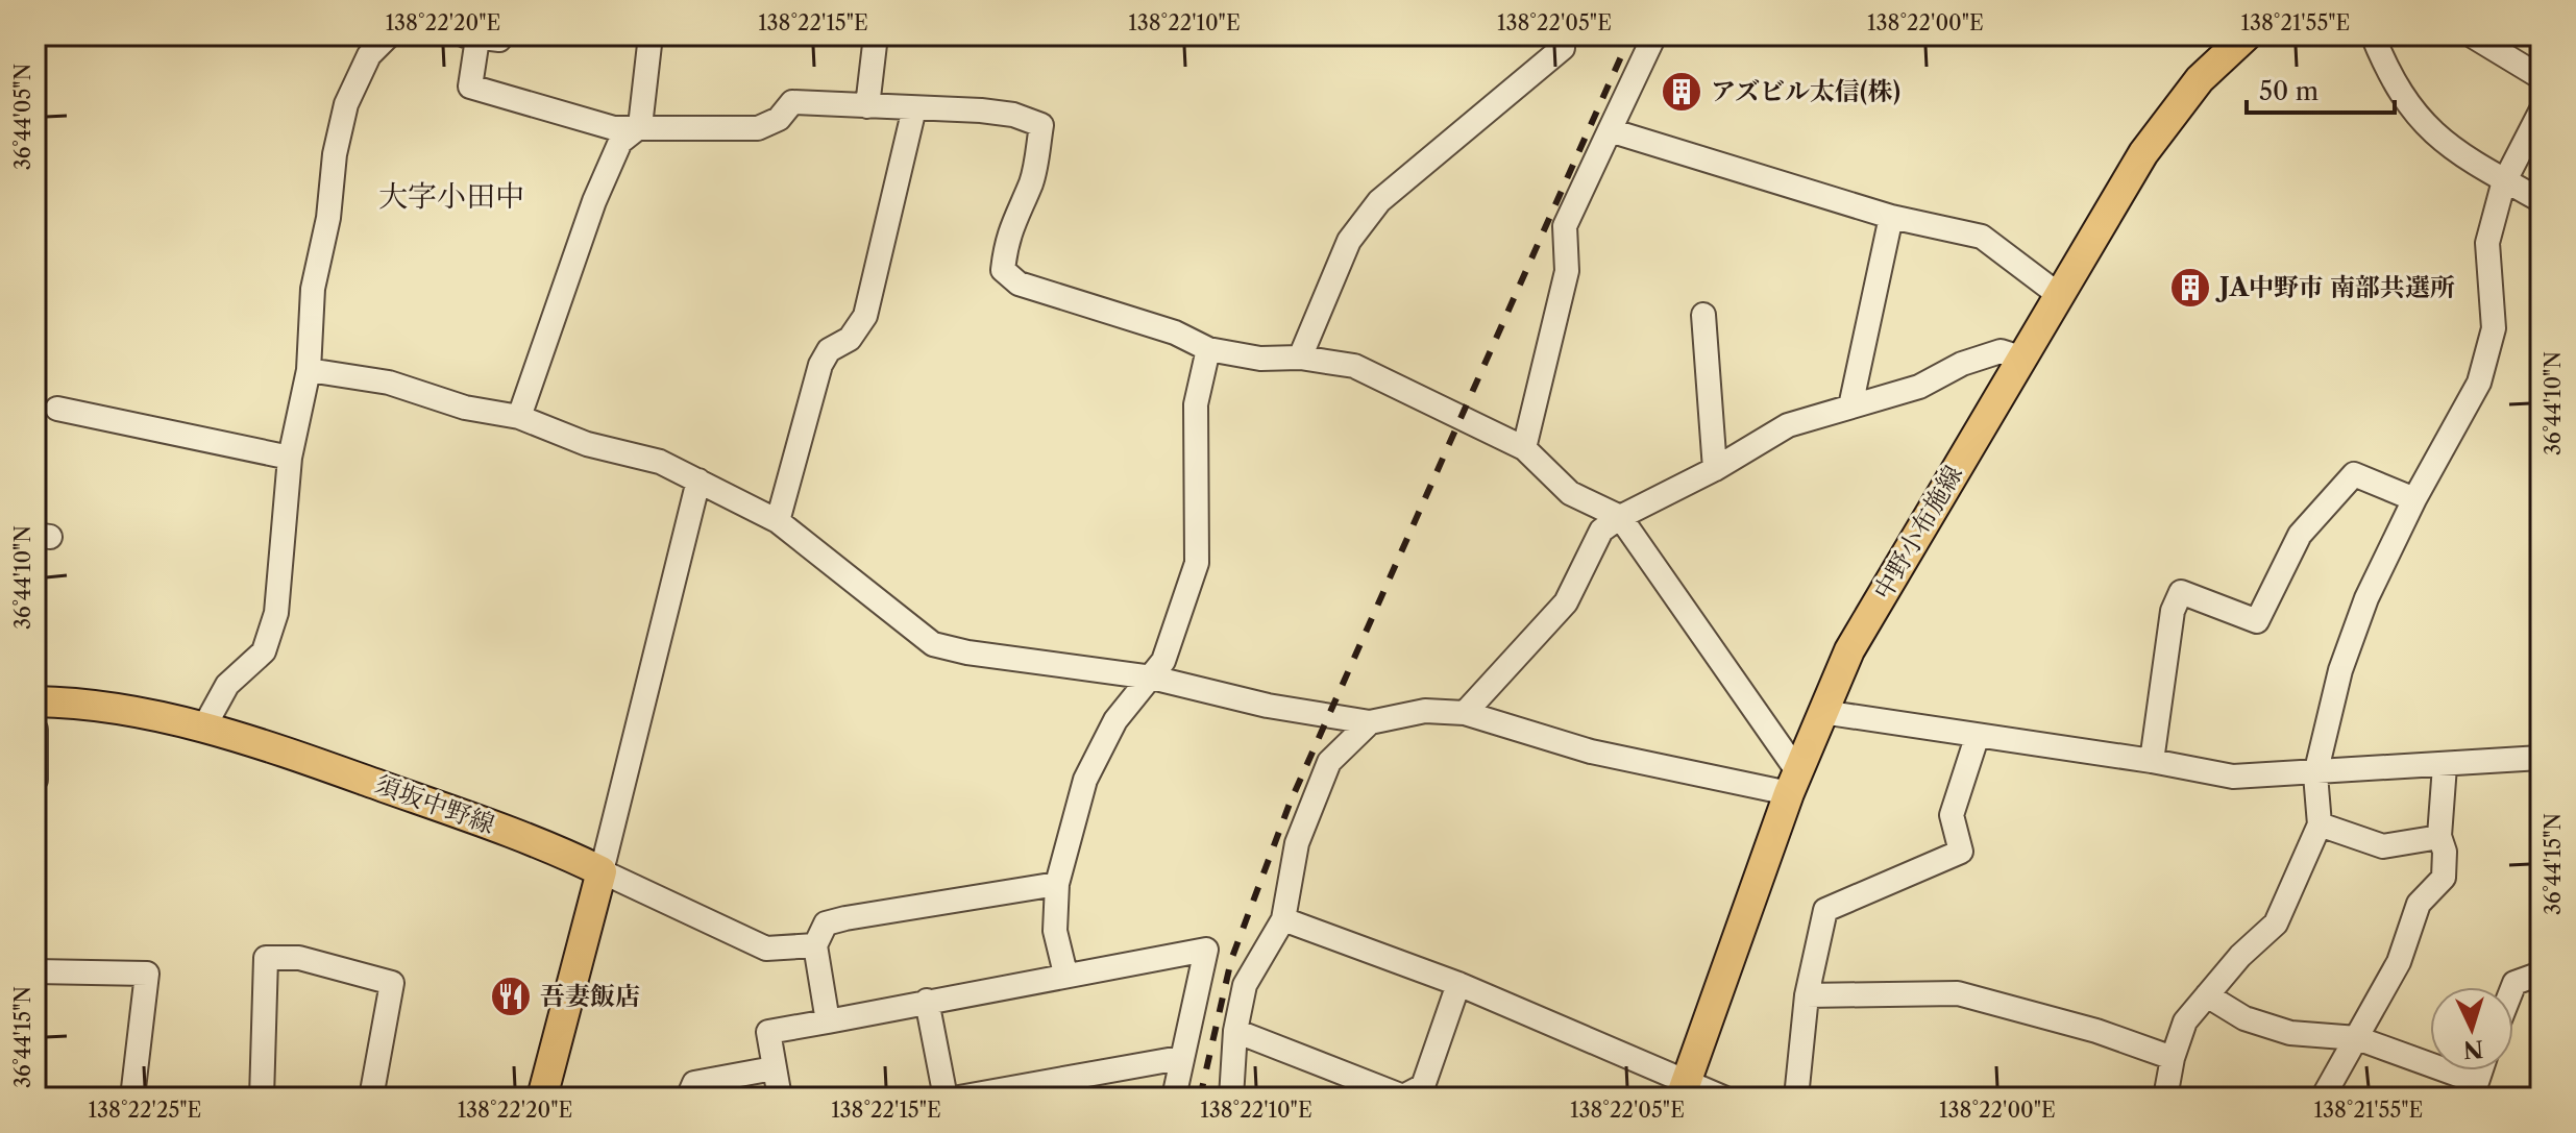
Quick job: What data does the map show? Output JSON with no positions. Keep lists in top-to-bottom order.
{
  "streets": {
    "main road": ["中野小布施線", "須坂中野線"]
  },
  "districts": ["大字小田中"],
  "places": {
    "building": ["アズビル太信(株)", "JA中野市 南部共選所"],
    "restaurant": ["吾妻飯店"]
  },
  "scale_bar": "50 m",
  "north": "bottom",
  "coordinates": [
    "138°22'20\"E",
    "138°22'15\"E",
    "138°22'10\"E",
    "138°22'05\"E",
    "138°22'00\"E",
    "138°21'55\"E",
    "36°44'05\"N",
    "36°44'10\"N",
    "36°44'15\"N",
    "138°22'25\"E"
  ]
}
